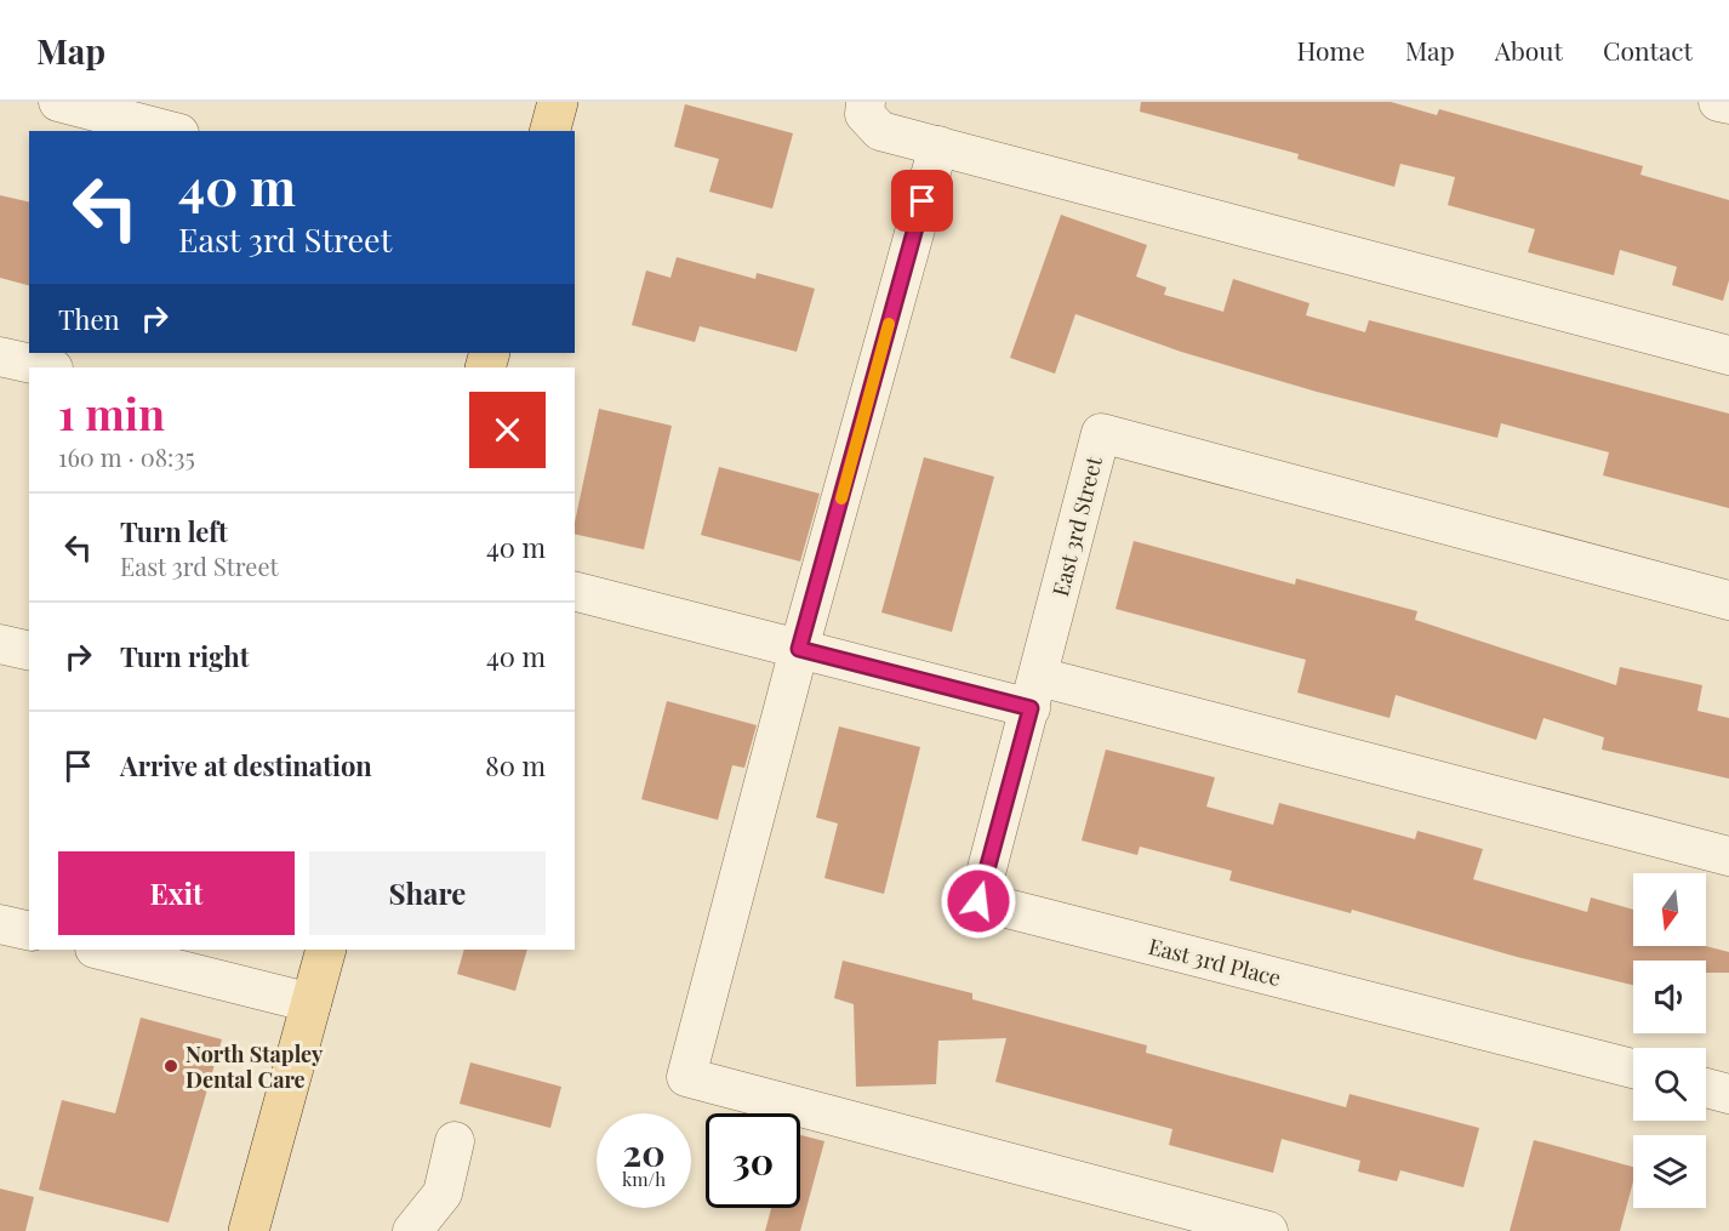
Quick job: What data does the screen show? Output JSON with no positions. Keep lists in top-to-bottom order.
{
  "streets": {
    "street": ["East 3rd Street", "East 3rd Place"]
  },
  "crossings": [
    ["East 3rd Street", "East 3rd Place"]
  ],
  "places": ["North Stapley Dental Care"],
  "north": "bottom",
  "page": {
    "header": "Map",
    "nav": [
      "Home",
      "Map",
      "About",
      "Contact"
    ],
    "turn": ["40 m", "East 3rd Street"],
    "then": "Then",
    "heading": ["1 min", "160 m · 08:35"],
    "list": [
      {
        "name": "Turn left",
        "note": "East 3rd Street",
        "value": "40 m"
      },
      {
        "name": "Turn right",
        "value": "40 m"
      },
      {
        "name": "Arrive at destination",
        "value": "80 m"
      }
    ],
    "buttons": ["Exit", "Share"],
    "speed": "20 km/h",
    "limit": "30"
  }
}
